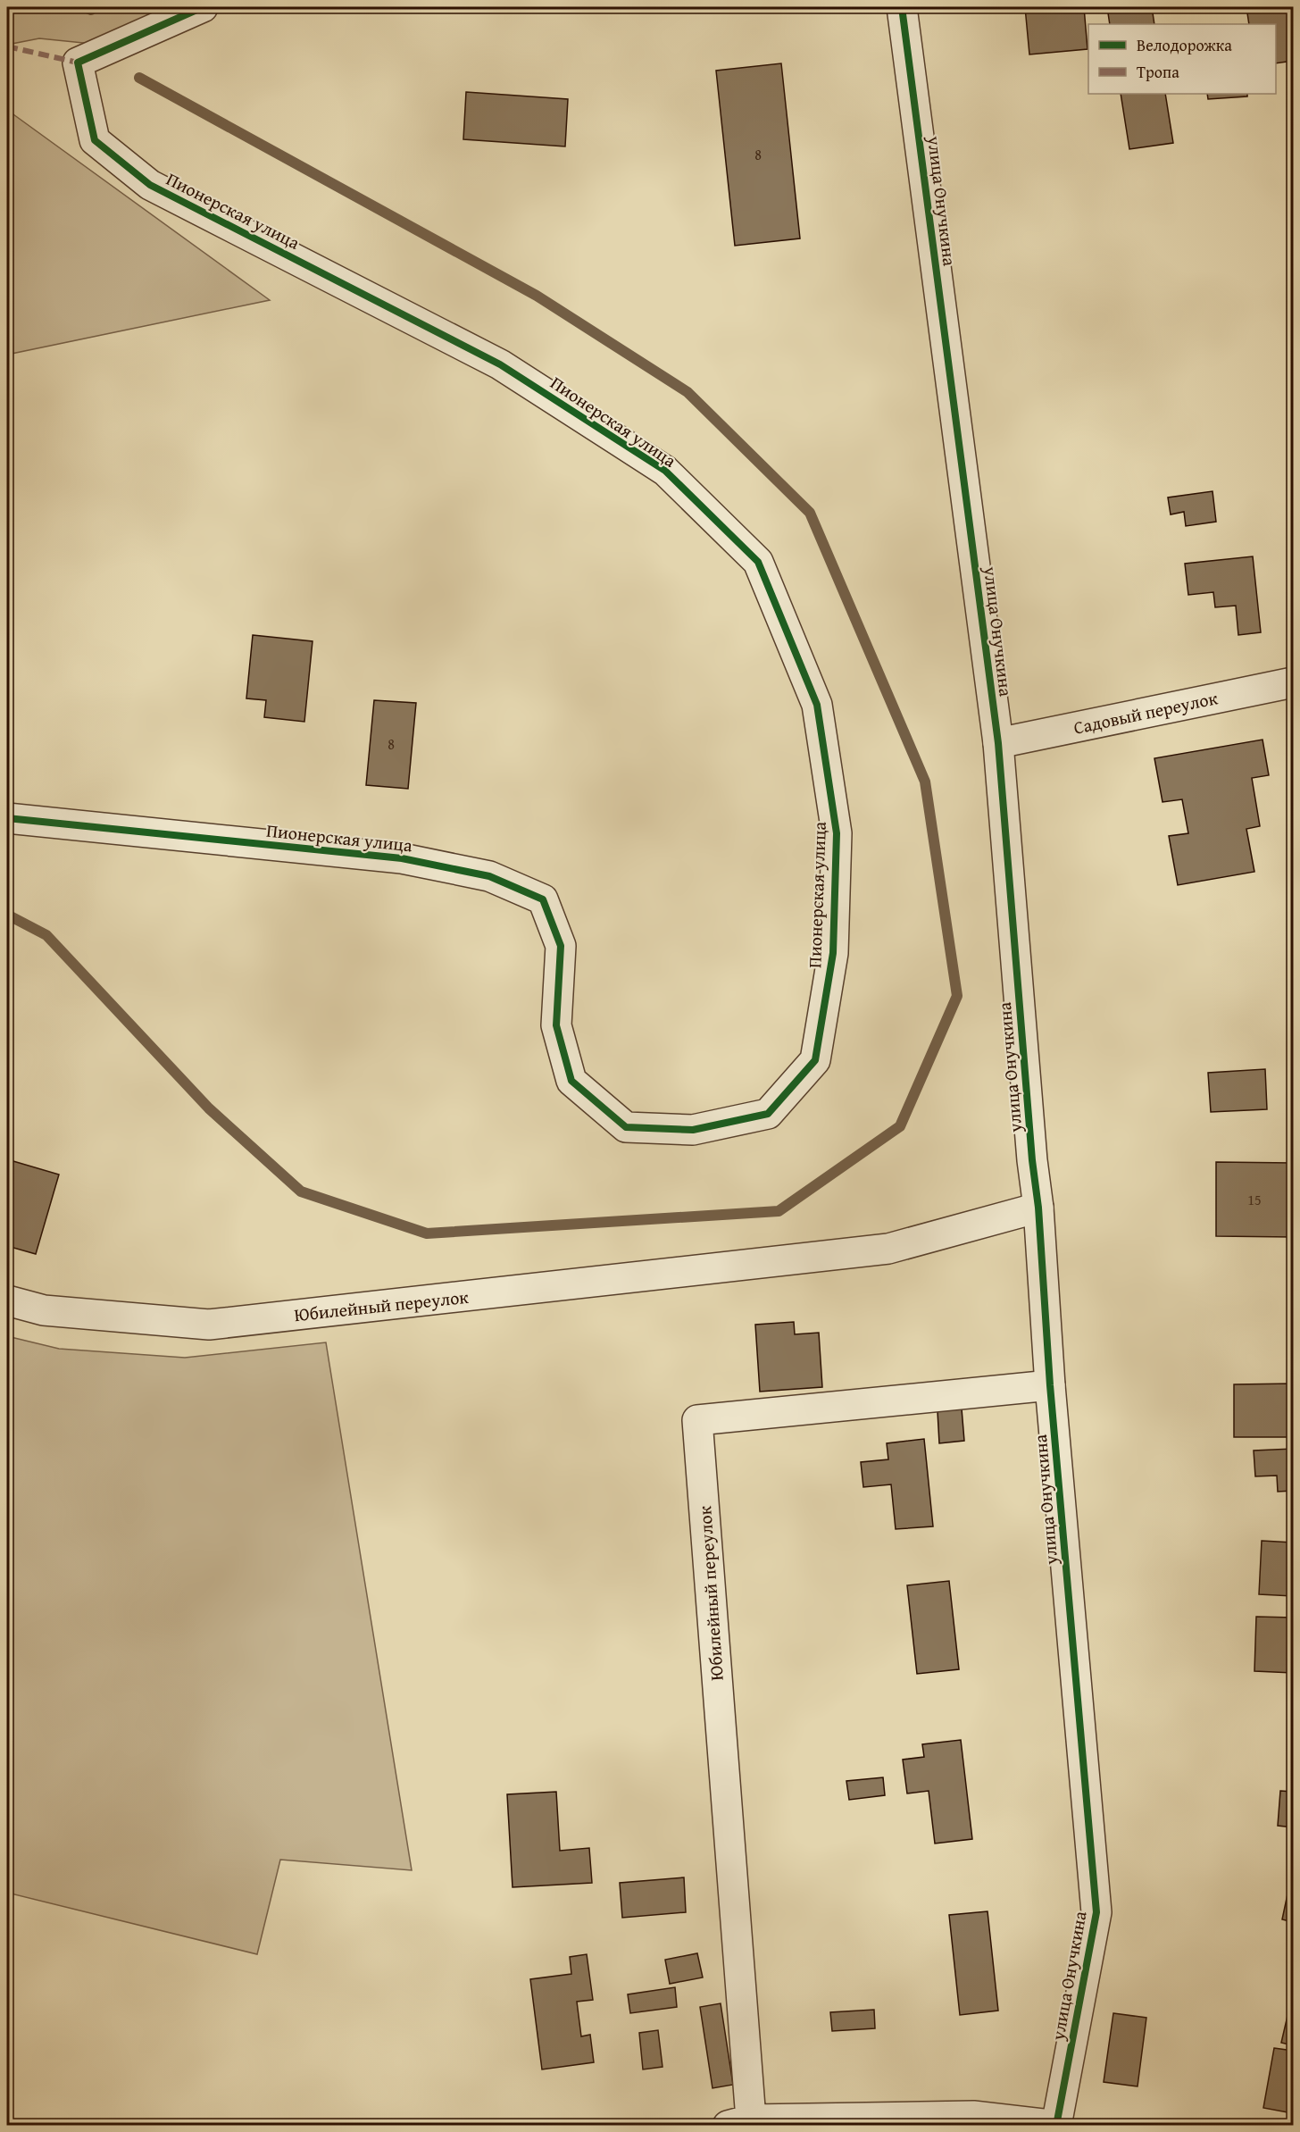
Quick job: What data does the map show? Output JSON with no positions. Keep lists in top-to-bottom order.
{
  "streets": {
    "street": [
      "улица Онучкина",
      "Пионерская улица",
      "Садовый переулок",
      "Юбилейный переулок"
    ]
  },
  "crossings": [
    ["улица Онучкина", "Садовый переулок"],
    ["улица Онучкина", "Юбилейный переулок"]
  ],
  "house_numbers": ["8", "8", "15"],
  "legend": ["Велодорожка", "Тропа"]
}
